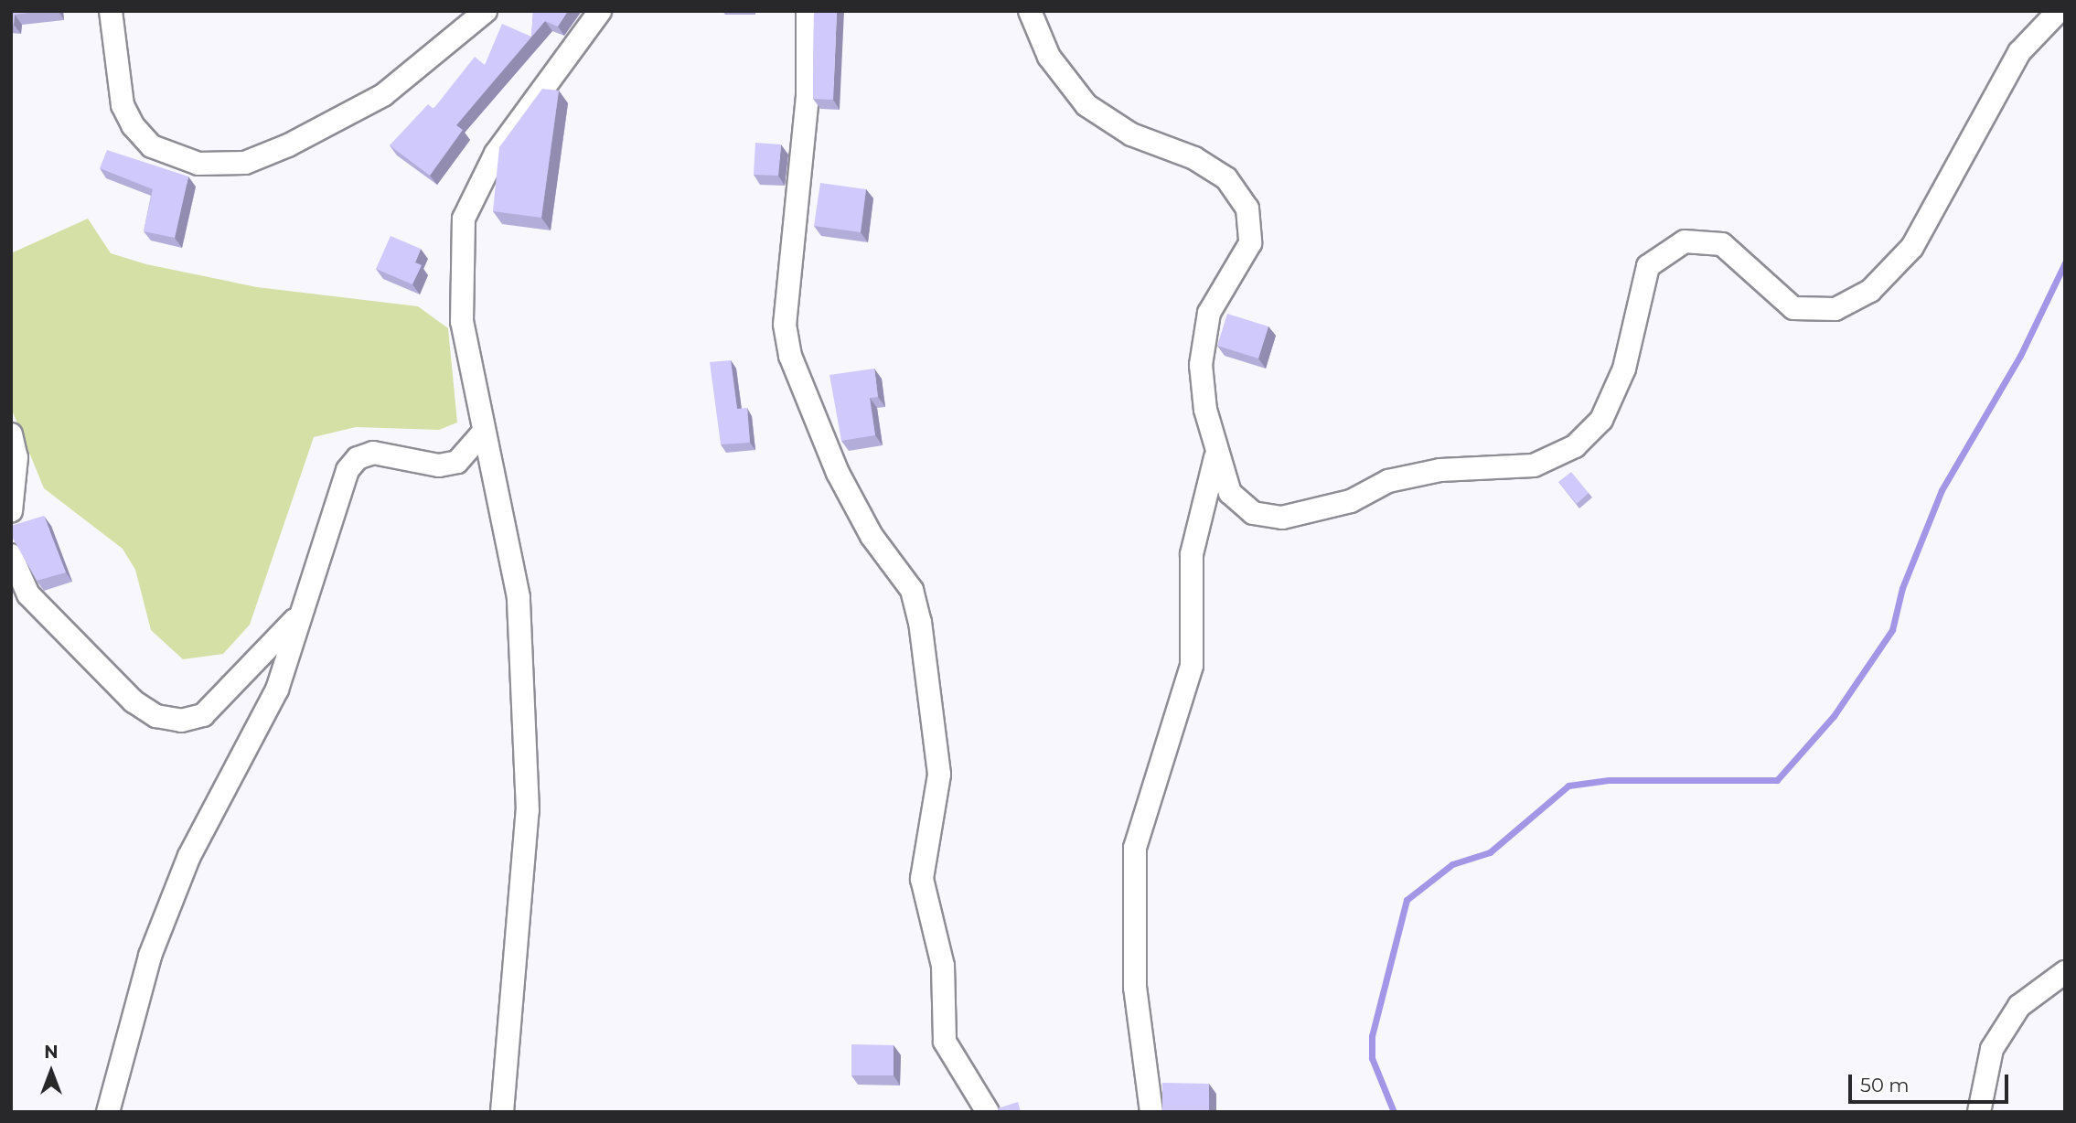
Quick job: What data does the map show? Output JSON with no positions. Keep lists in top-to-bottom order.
{
  "scale_bar": "50 m",
  "north": "top"
}
